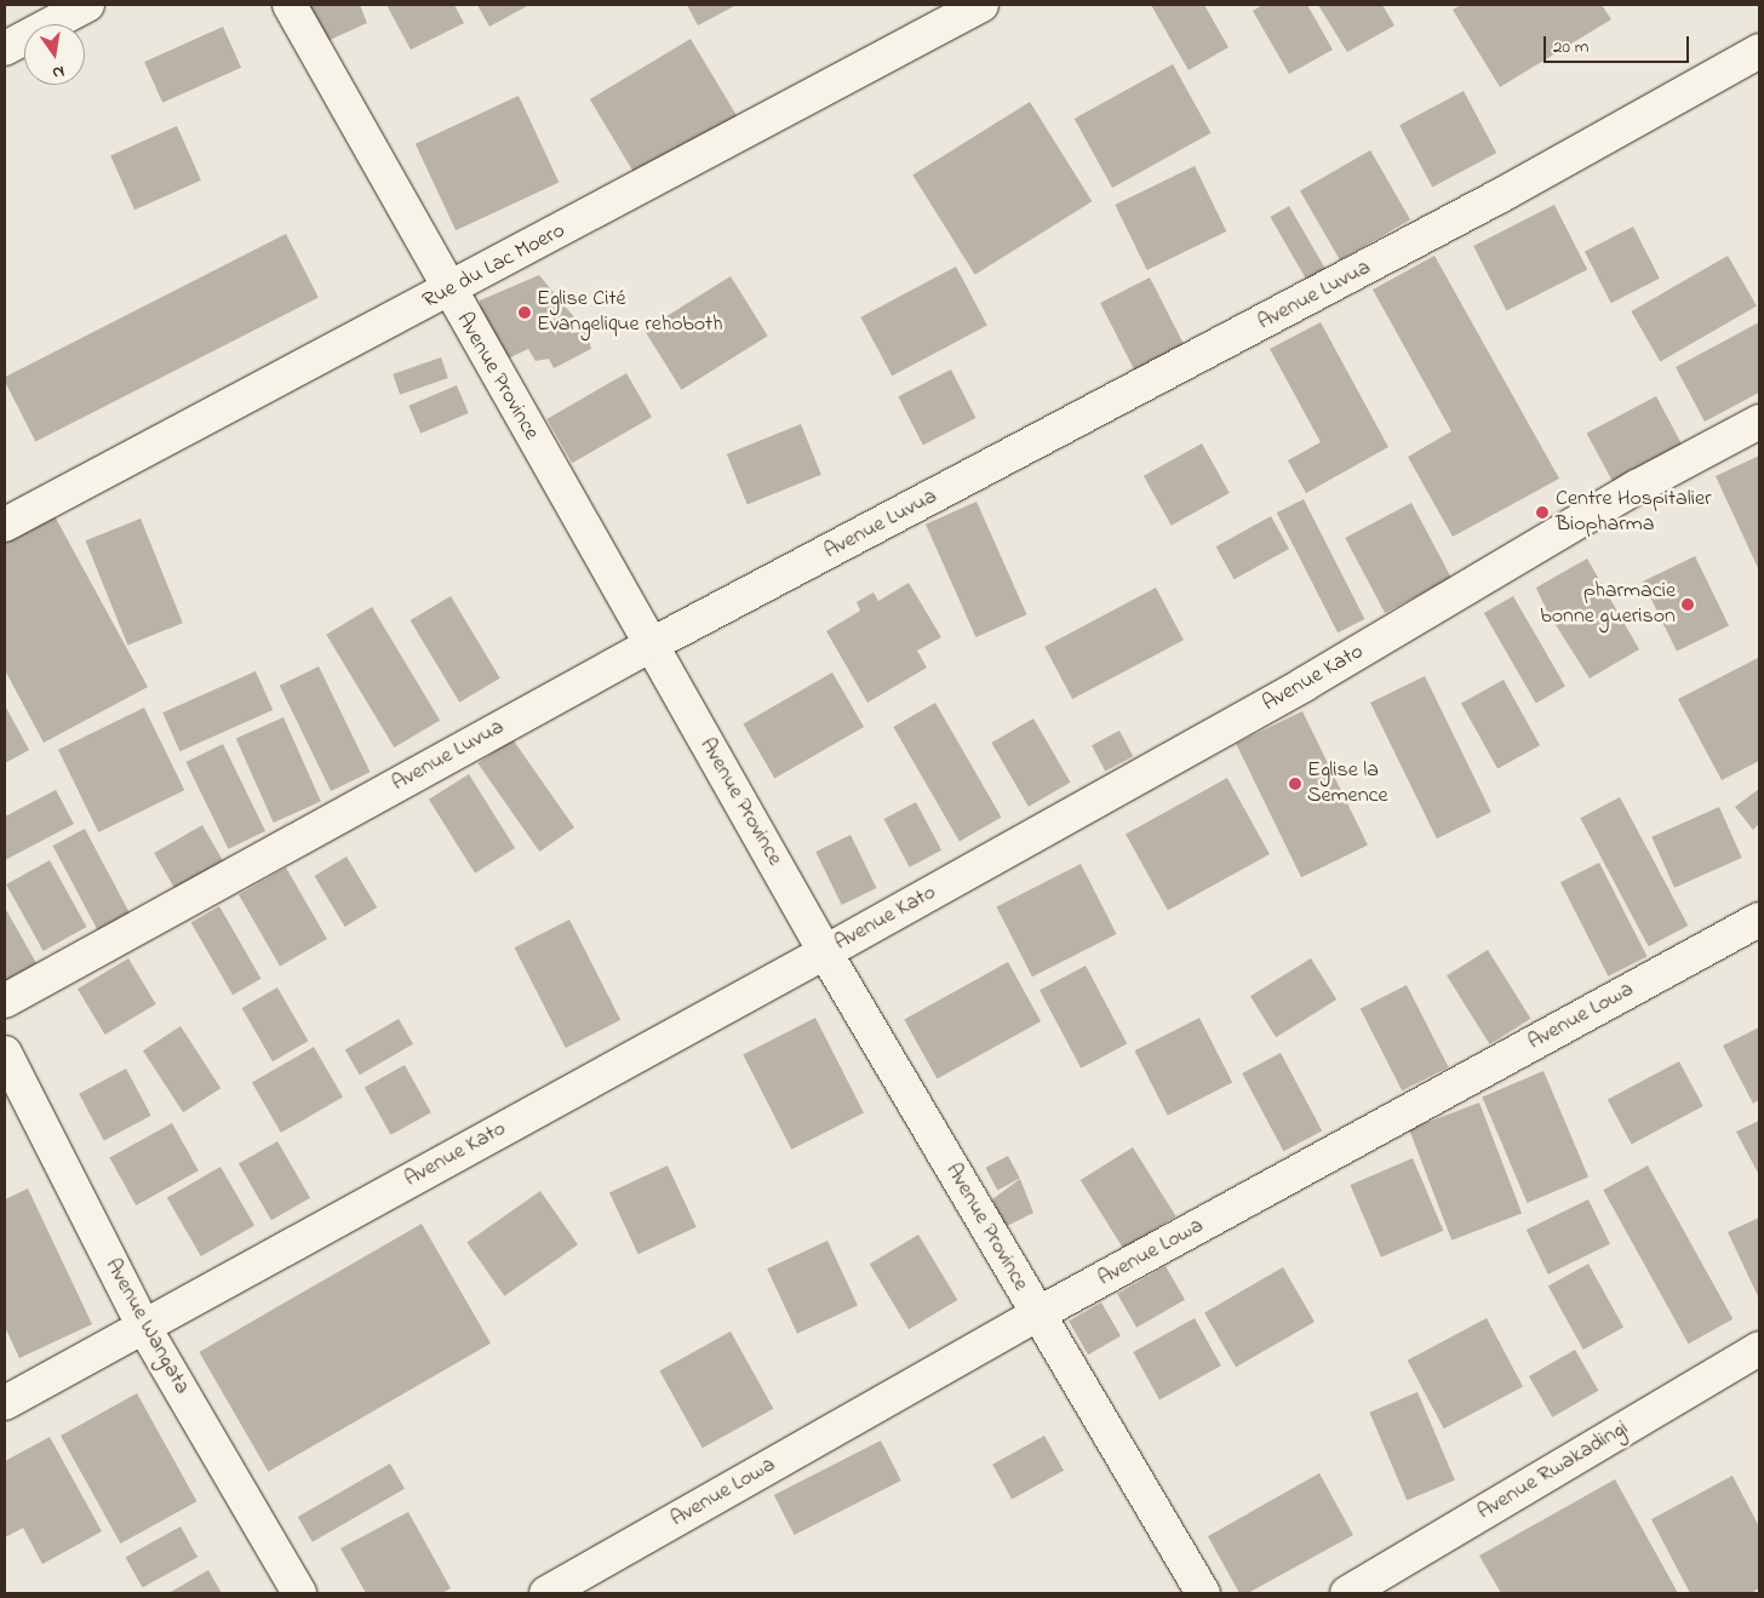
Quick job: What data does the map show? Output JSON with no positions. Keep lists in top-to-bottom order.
{
  "streets": {
    "street": [
      "Rue du Lac Moero",
      "Avenue Luvua",
      "Avenue Province",
      "Avenue Kato",
      "Avenue Lowa",
      "Avenue Wangata",
      "Avenue Rwakadingi"
    ]
  },
  "crossings": [
    ["Rue du Lac Moero", "Avenue Province"],
    ["Avenue Luvua", "Avenue Province"],
    ["Avenue Province", "Avenue Kato"],
    ["Avenue Province", "Avenue Lowa"],
    ["Avenue Kato", "Avenue Wangata"]
  ],
  "places": [
    "Eglise Cité Evangelique rehoboth",
    "Centre Hospitalier Biopharma",
    "pharmacie bonne guerison",
    "Eglise la Semence"
  ],
  "scale_bar": "20 m",
  "north": "bottom"
}
